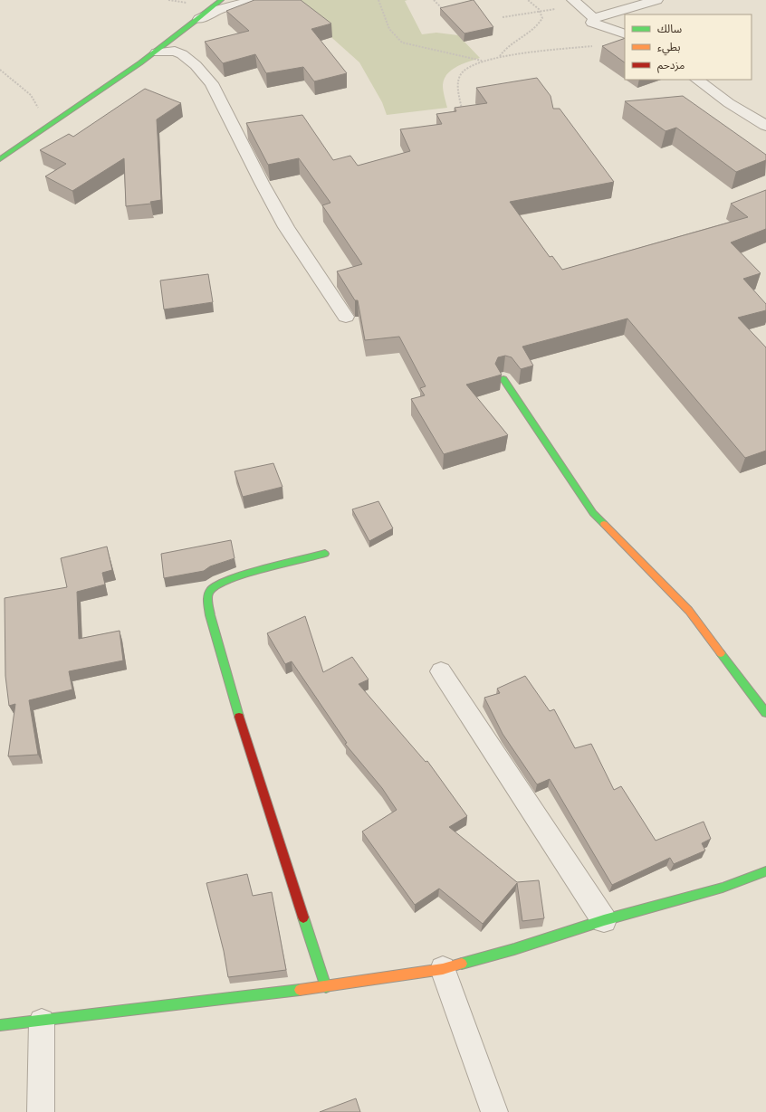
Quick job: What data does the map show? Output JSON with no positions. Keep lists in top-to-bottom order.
{
  "legend": ["سالك", "بطيء", "مزدحم"]
}
